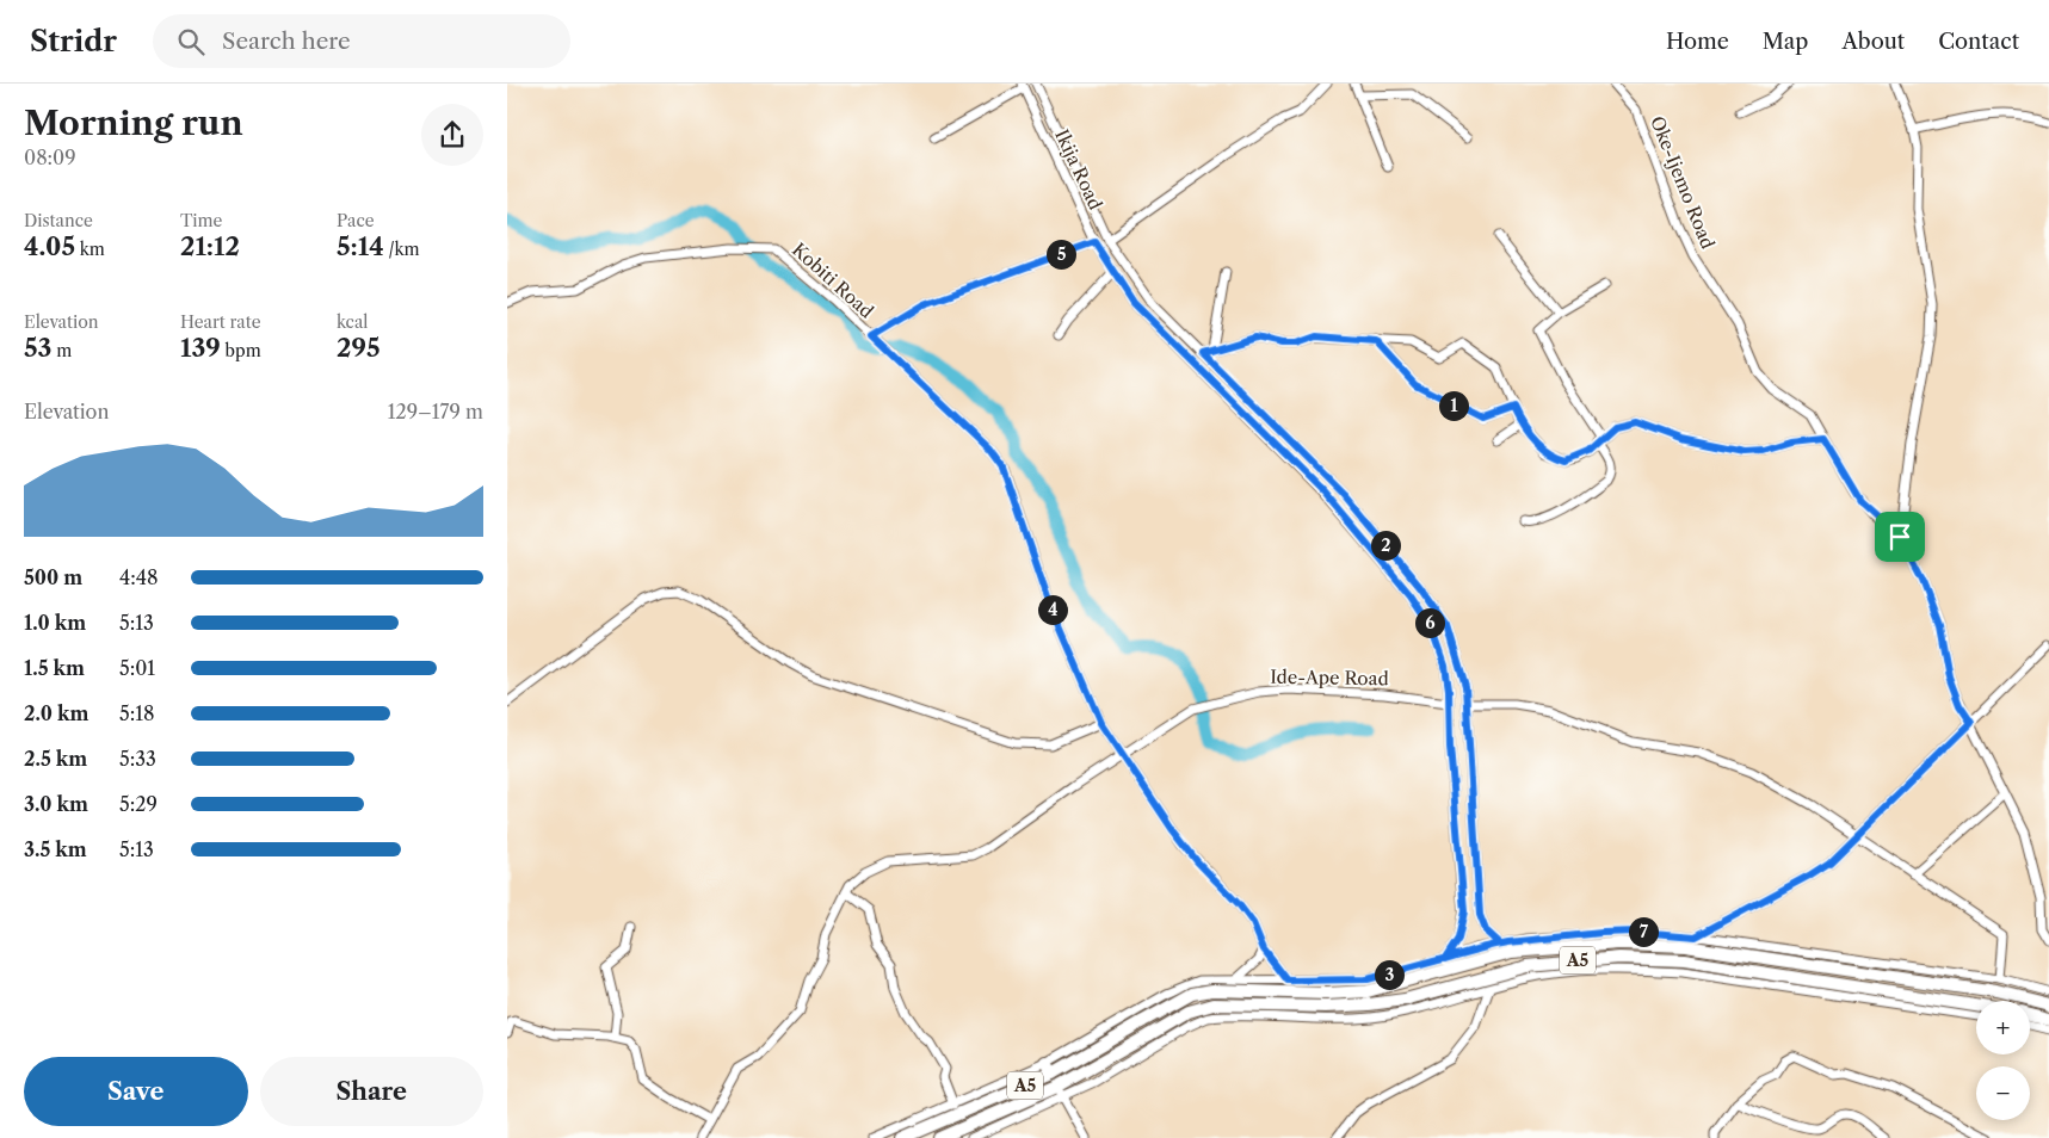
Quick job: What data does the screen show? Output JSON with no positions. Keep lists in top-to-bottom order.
{
  "streets": {
    "highway": ["A5"],
    "street": [
      "Ikija Road",
      "Oke-Ijemo Road",
      "Kobiti Road",
      "Ide-Ape Road"
    ]
  },
  "crossings": [
    ["Ikija Road", "Ide-Ape Road"],
    ["Kobiti Road", "Ide-Ape Road"]
  ],
  "page": {
    "header": "Stridr",
    "search": "Search here",
    "nav": [
      "Home",
      "Map",
      "About",
      "Contact"
    ],
    "heading": ["Morning run", "08:09"],
    "stats": [
      ["Distance", "4.05 km"],
      ["Time", "21:12"],
      ["Pace", "5:14 /km"],
      ["Elevation", "53 m"],
      ["Heart rate", "139 bpm"],
      ["kcal", "295"]
    ],
    "pins": [
      "5",
      "1",
      "2",
      "4",
      "6",
      "7",
      "3"
    ],
    "chart": ["Elevation", "129–179 m"],
    "list": [
      {
        "name": "500 m",
        "note": "4:48"
      },
      {
        "name": "1.0 km",
        "note": "5:13"
      },
      {
        "name": "1.5 km",
        "note": "5:01"
      },
      {
        "name": "2.0 km",
        "note": "5:18"
      },
      {
        "name": "2.5 km",
        "note": "5:33"
      },
      {
        "name": "3.0 km",
        "note": "5:29"
      },
      {
        "name": "3.5 km",
        "note": "5:13"
      }
    ],
    "map_buttons": ["+", "−"],
    "buttons": ["Save", "Share"]
  }
}
